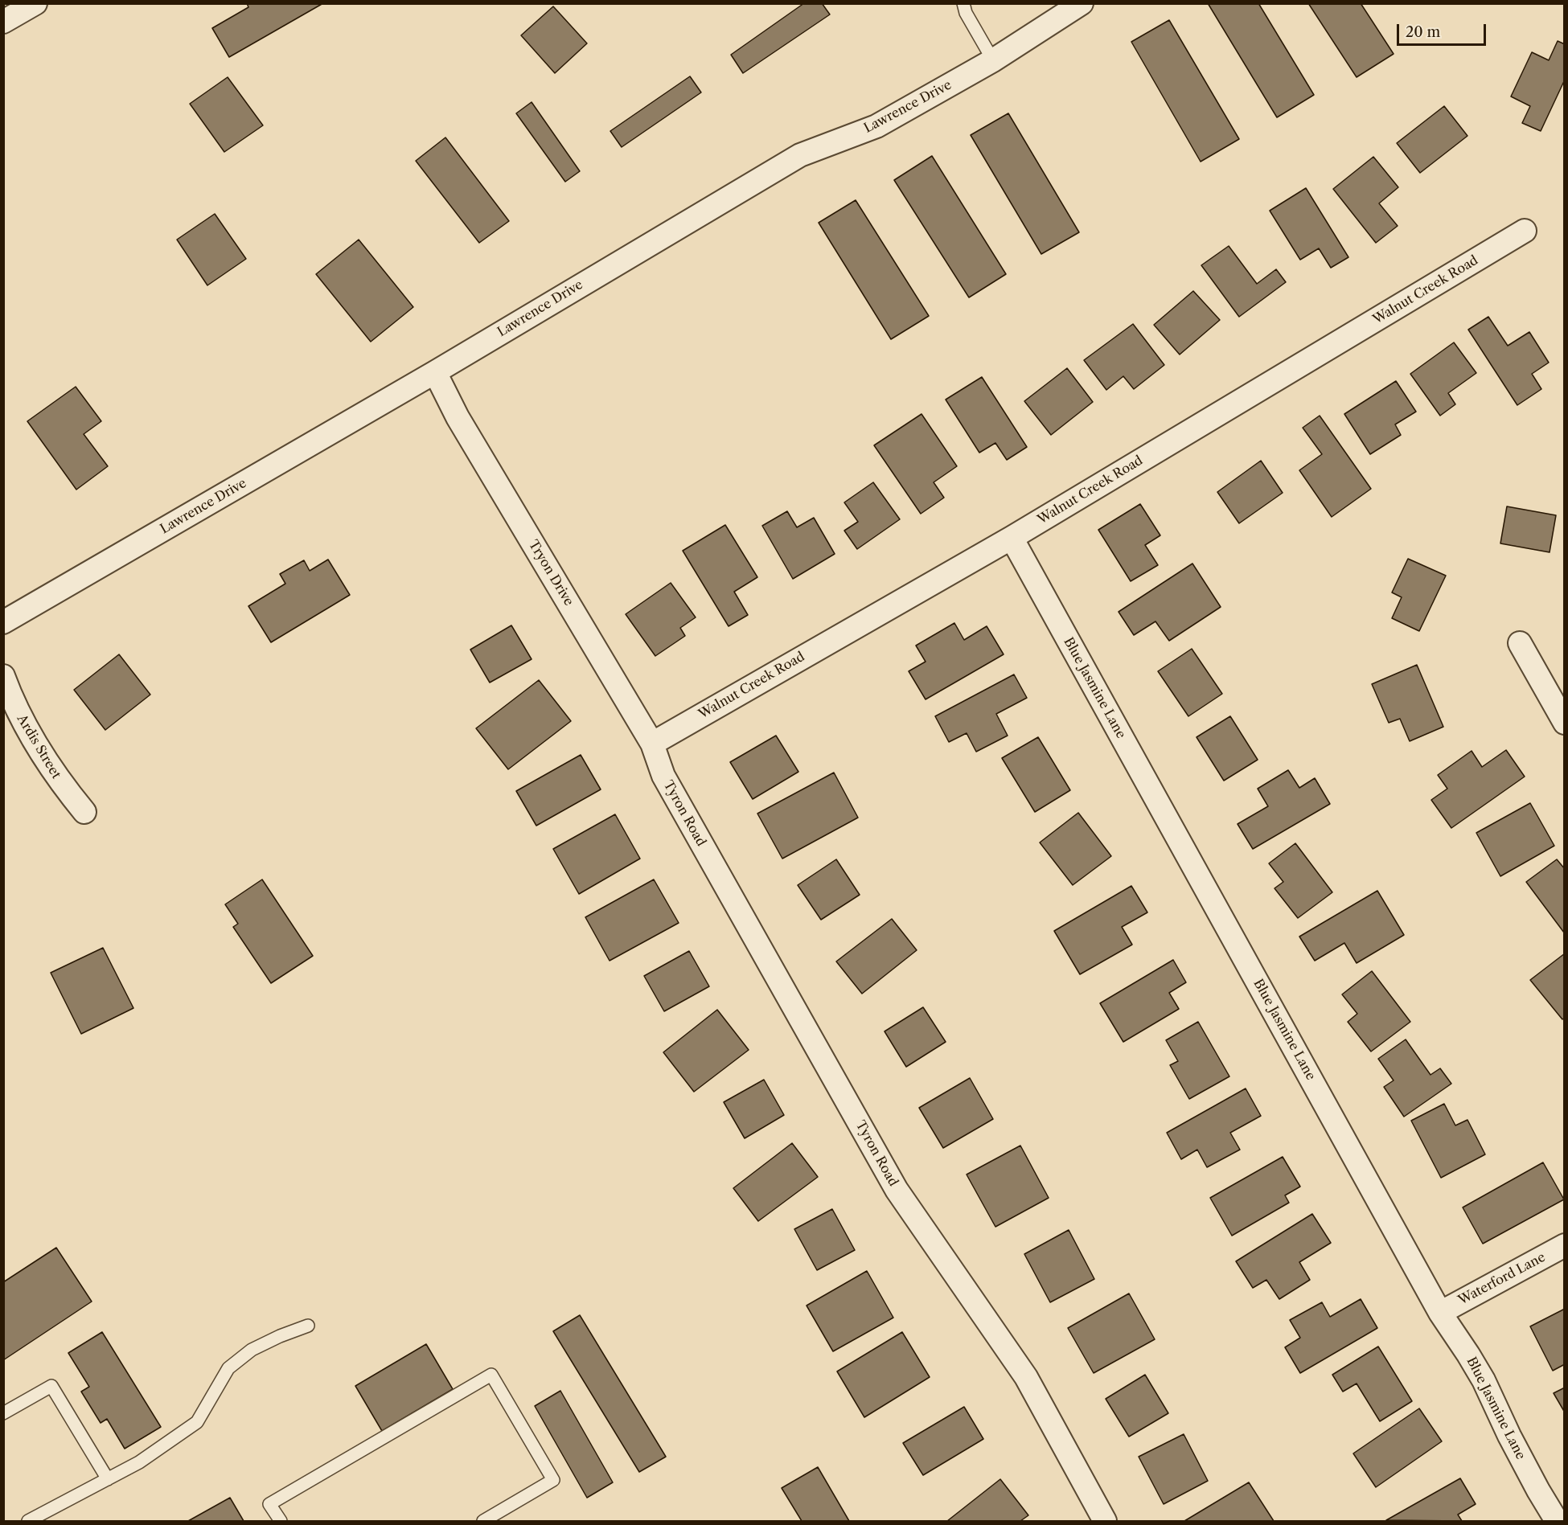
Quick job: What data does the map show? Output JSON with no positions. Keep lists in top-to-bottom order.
{
  "streets": {
    "street": [
      "Lawrence Drive",
      "Walnut Creek Road",
      "Tryon Drive",
      "Blue Jasmine Lane",
      "Ardis Street",
      "Tyron Road",
      "Waterford Lane"
    ]
  },
  "crossings": [
    ["Lawrence Drive", "Tryon Drive"],
    ["Walnut Creek Road", "Tryon Drive"],
    ["Walnut Creek Road", "Blue Jasmine Lane"],
    ["Tryon Drive", "Tyron Road"],
    ["Blue Jasmine Lane", "Waterford Lane"]
  ],
  "scale_bar": "20 m"
}
